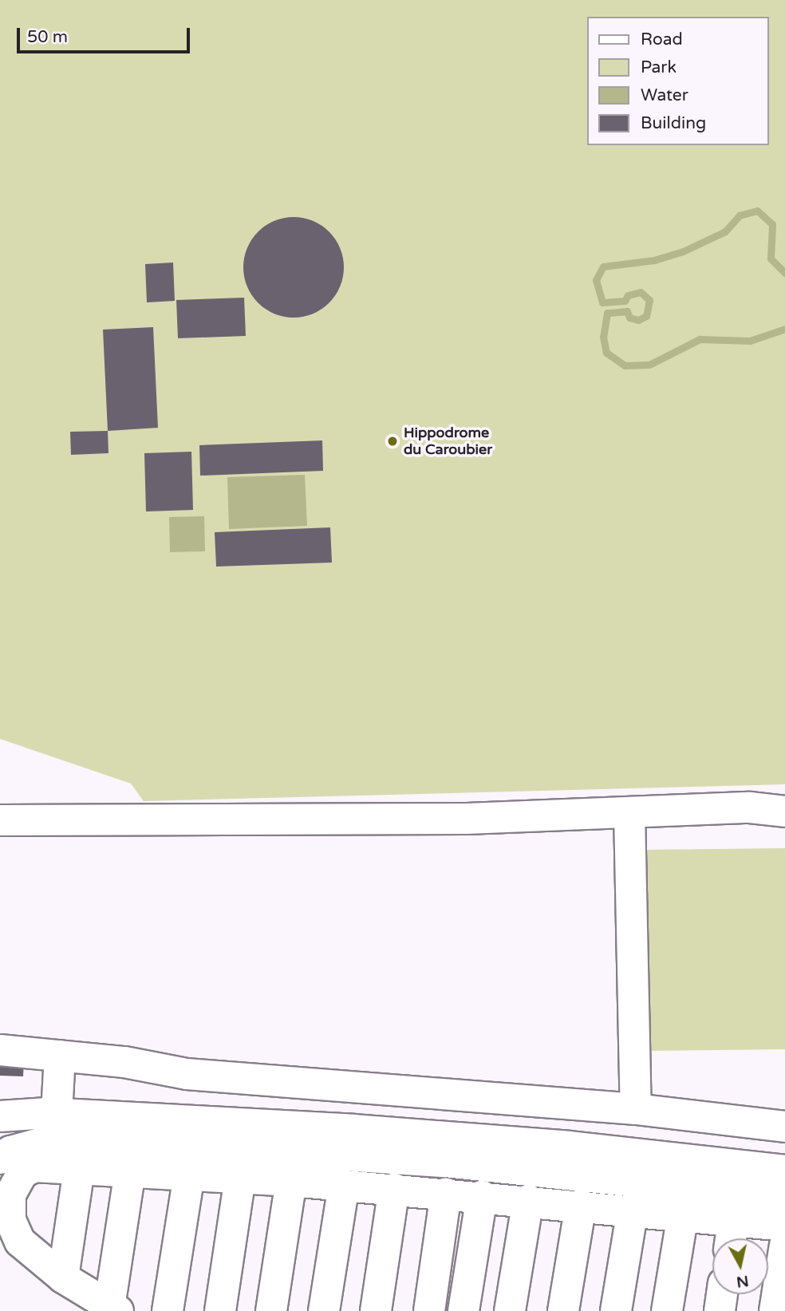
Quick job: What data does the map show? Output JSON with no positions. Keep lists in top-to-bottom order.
{
  "places": ["Hippodrome du Caroubier"],
  "legend": [
    "Road",
    "Park",
    "Water",
    "Building"
  ],
  "scale_bar": "50 m",
  "north": "bottom"
}
